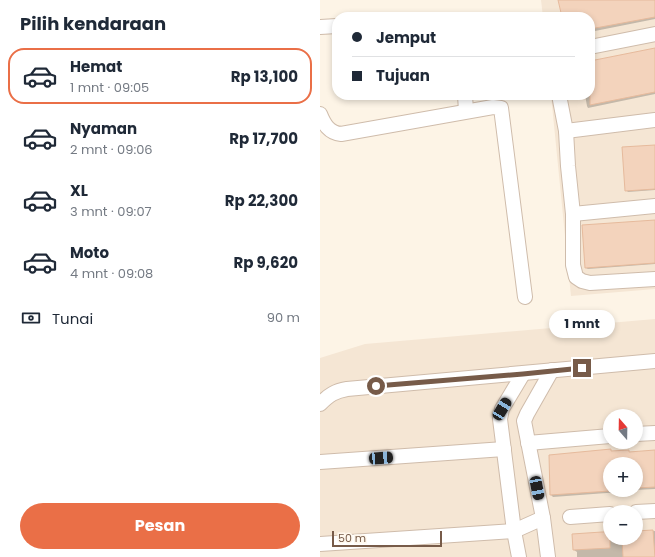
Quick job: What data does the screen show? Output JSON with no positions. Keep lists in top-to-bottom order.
{
  "scale_bar": "50 m",
  "north": "top",
  "page": {
    "heading": "Pilih kendaraan",
    "banner": ["Jemput", "Tujuan"],
    "list": [
      {
        "name": "Hemat",
        "note": "1 mnt · 09:05",
        "value": "Rp 13,100"
      },
      {
        "name": "Nyaman",
        "note": "2 mnt · 09:06",
        "value": "Rp 17,700"
      },
      {
        "name": "XL",
        "note": "3 mnt · 09:07",
        "value": "Rp 22,300"
      },
      {
        "name": "Moto",
        "note": "4 mnt · 09:08",
        "value": "Rp 9,620"
      }
    ],
    "pay": ["Tunai", "90 m"],
    "bubble": "1 mnt",
    "map_buttons": ["+", "−"],
    "buttons": "Pesan",
    "scale": "50 m"
  }
}
